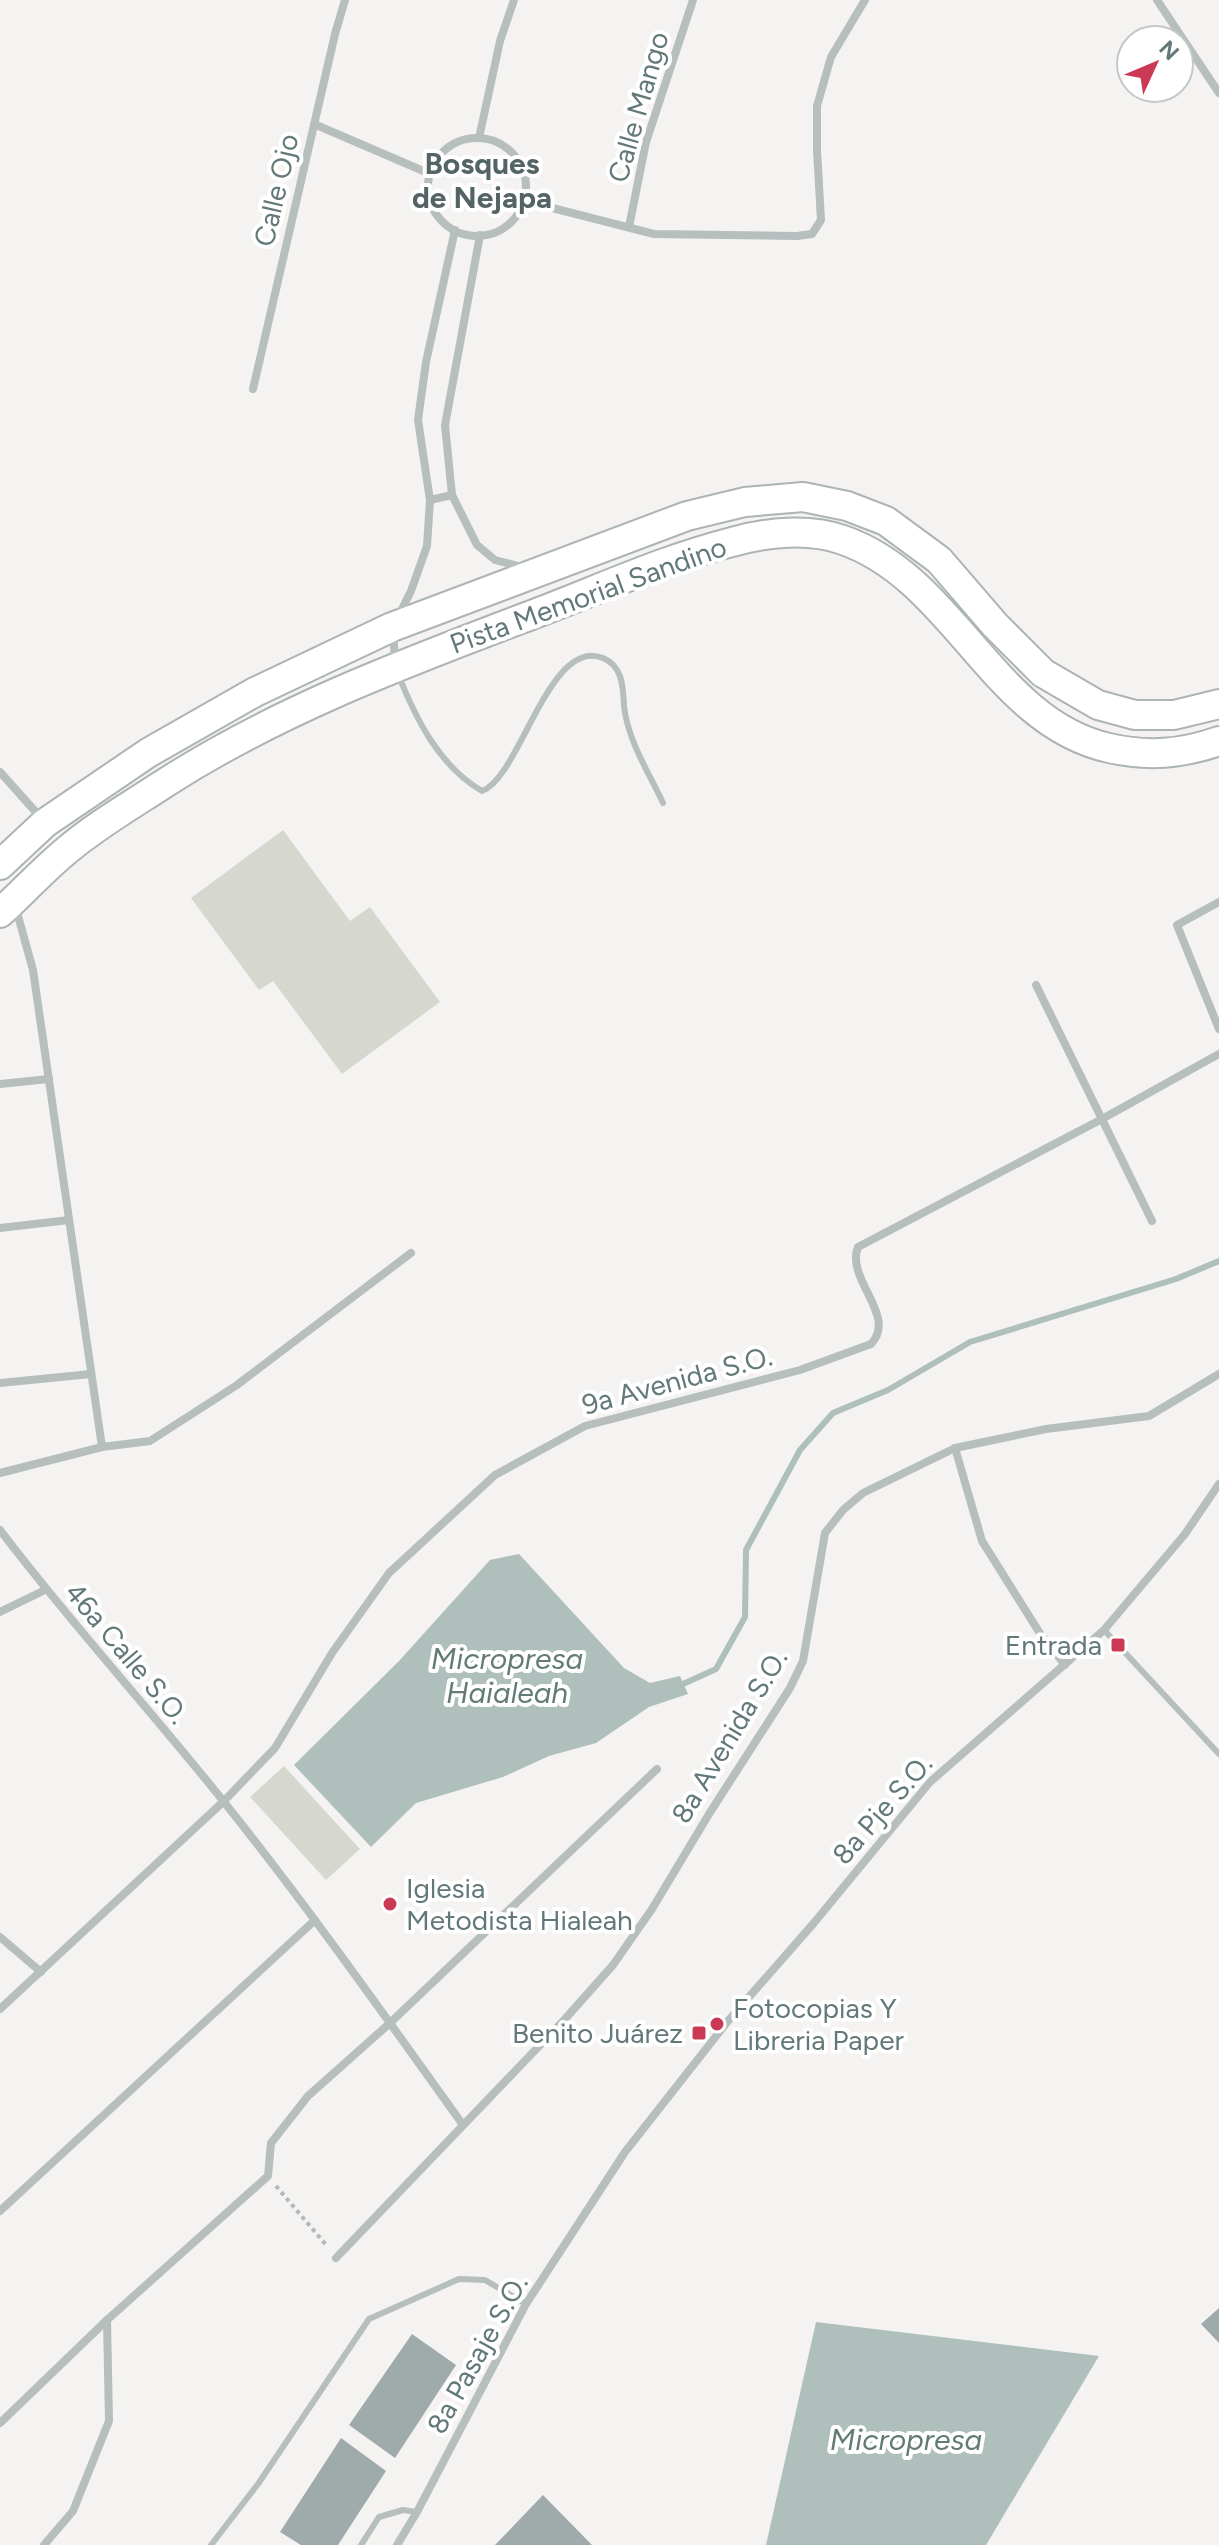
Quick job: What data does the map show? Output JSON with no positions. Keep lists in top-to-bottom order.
{
  "streets": {
    "main road": ["Pista Memorial Sandino"],
    "street": [
      "Calle Mango",
      "Calle Ojo",
      "9a Avenida S.O.",
      "46a Calle S.O.",
      "8a Avenida S.O.",
      "8a Pje S.O.",
      "8a Pasaje S.O."
    ]
  },
  "crossings": [
    ["9a Avenida S.O.", "46a Calle S.O."],
    ["46a Calle S.O.", "8a Avenida S.O."],
    ["8a Pje S.O.", "8a Pasaje S.O."]
  ],
  "districts": ["Bosques de Nejapa"],
  "water": ["Micropresa Haialeah", "Micropresa"],
  "places": {
    "transit": ["Entrada", "Benito Juárez"],
    "other": ["Iglesia Metodista Hialeah", "Fotocopias Y Libreria Paper"]
  },
  "north": "top right"
}
